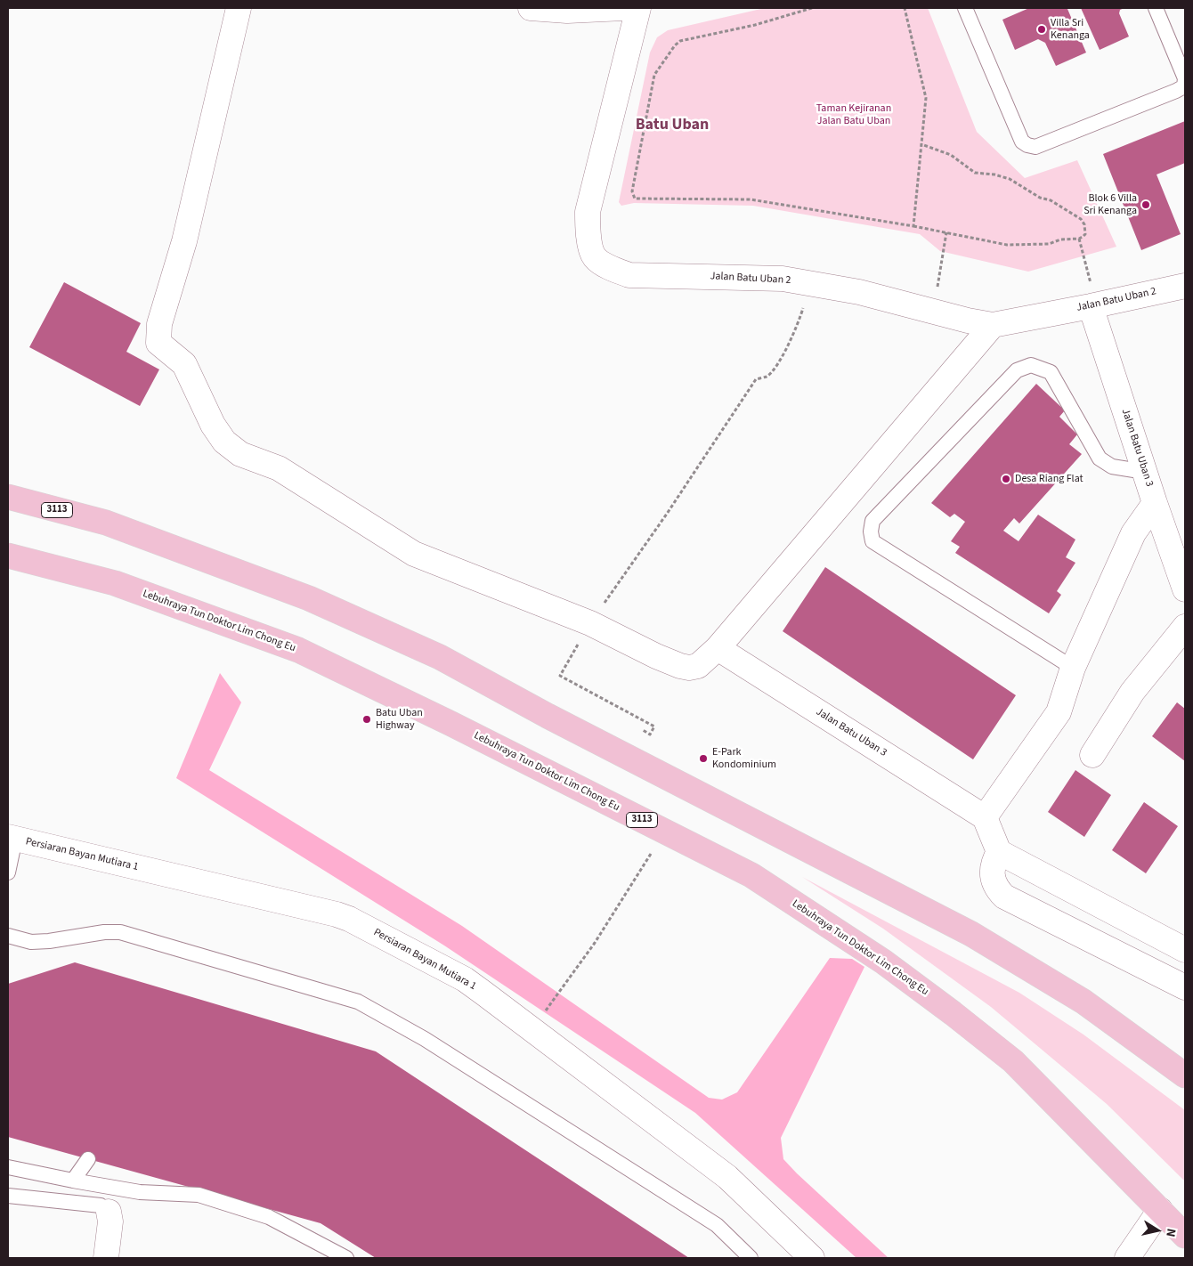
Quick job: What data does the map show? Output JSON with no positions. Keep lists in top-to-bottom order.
{
  "streets": {
    "highway": ["3113", "Lebuhraya Tun Doktor Lim Chong Eu"],
    "street": ["Jalan Batu Uban 2", "Jalan Batu Uban 3", "Persiaran Bayan Mutiara 1"]
  },
  "crossings": [
    ["Jalan Batu Uban 2", "Jalan Batu Uban 3"]
  ],
  "districts": ["Batu Uban"],
  "parks": ["Taman Kejiranan Jalan Batu Uban"],
  "places": [
    "Villa Sri Kenanga",
    "Blok 6 Villa Sri Kenanga",
    "Desa Riang Flat",
    "Batu Uban Highway",
    "E-Park Kondominium"
  ],
  "north": "right"
}
